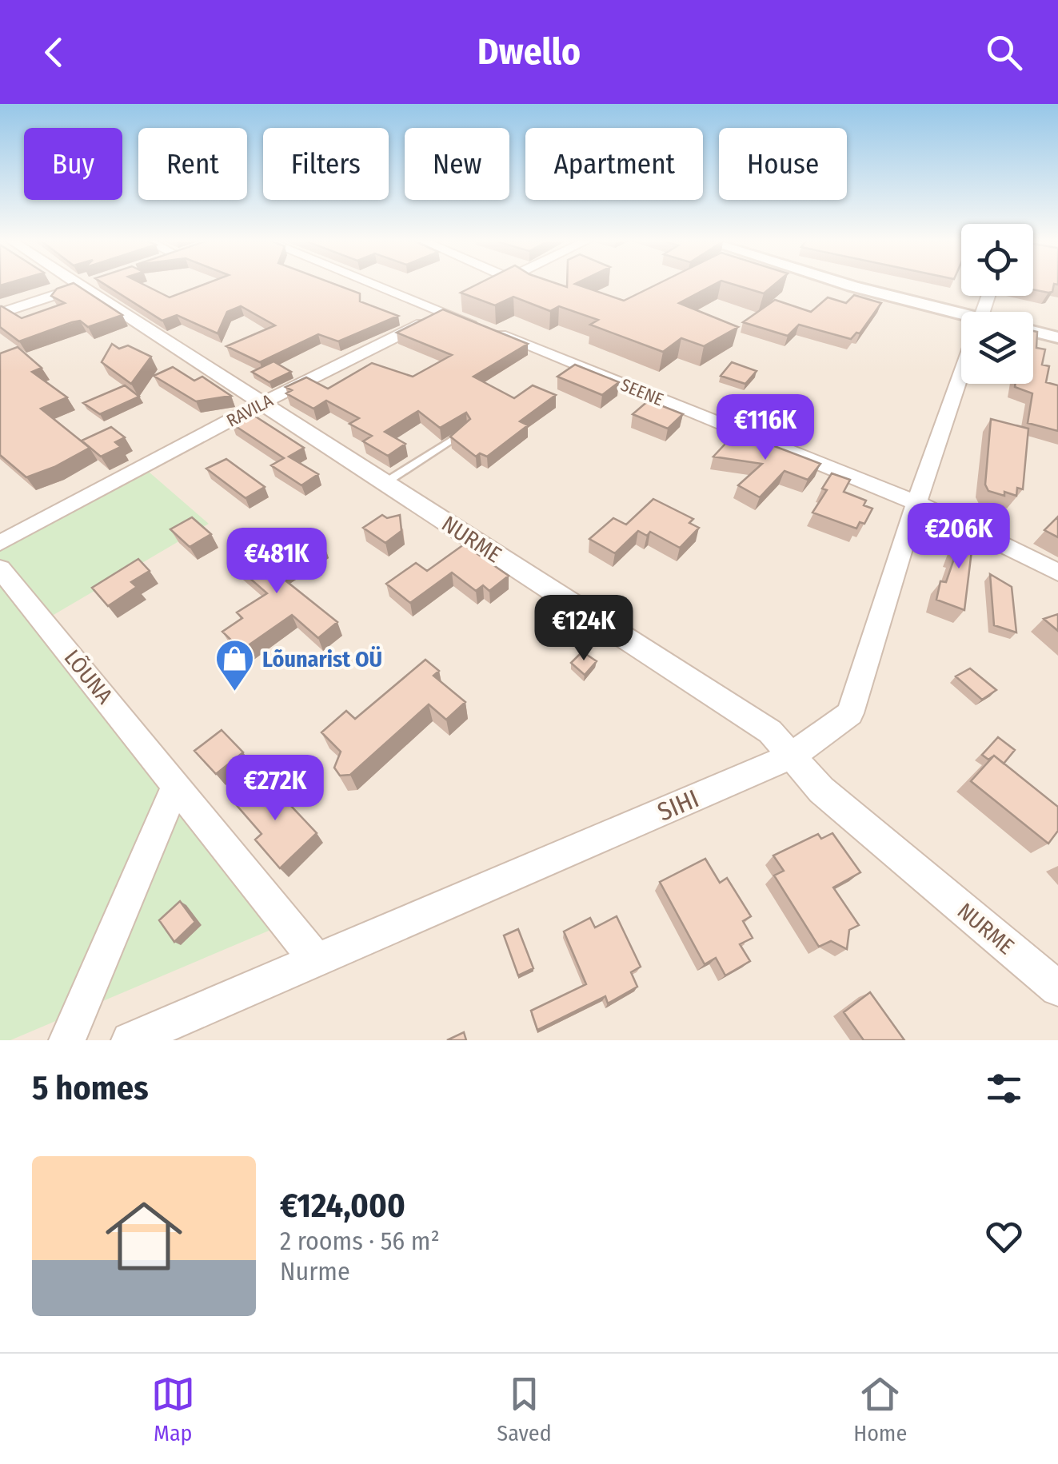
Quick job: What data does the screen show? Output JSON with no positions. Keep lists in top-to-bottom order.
{
  "streets": {
    "street": [
      "SEENE",
      "RAVILA",
      "NURME",
      "LÕUNA",
      "SIHI"
    ]
  },
  "crossings": [
    ["SEENE", "RAVILA"],
    ["SEENE", "SIHI"],
    ["RAVILA", "NURME"],
    ["NURME", "SIHI"],
    ["LÕUNA", "SIHI"]
  ],
  "places": {
    "shop": ["Lõunarist OÜ"]
  },
  "page": {
    "header": "Dwello",
    "chip": [
      "Buy",
      "Rent",
      "Filters",
      "New",
      "Apartment",
      "House"
    ],
    "price": [
      "€116K",
      "€206K",
      "€481K",
      "€124K",
      "€272K"
    ],
    "heading": "5 homes",
    "list": [
      {
        "name": "€124,000",
        "note": "2 rooms · 56 m² · Nurme"
      }
    ],
    "tabs": ["Map", "Saved", "Home"]
  }
}
